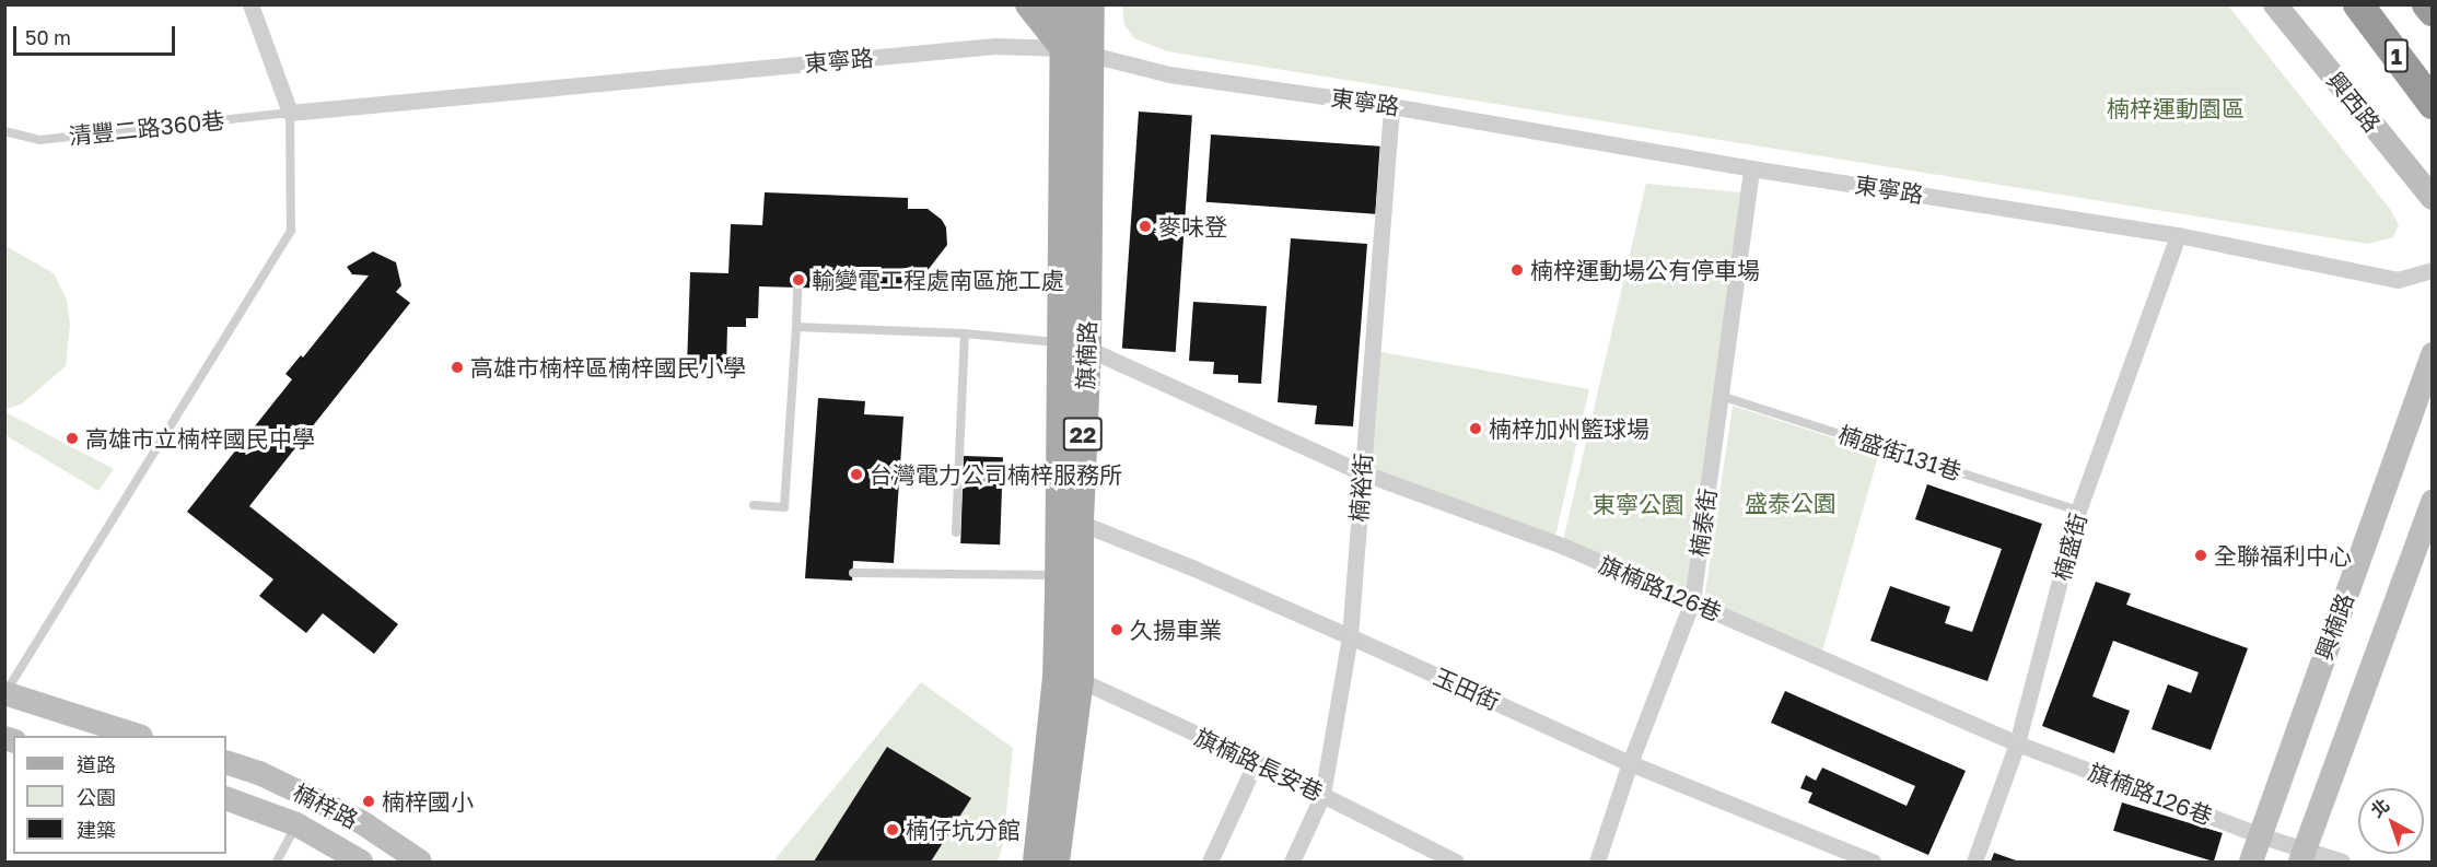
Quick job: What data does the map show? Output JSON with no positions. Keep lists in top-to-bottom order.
{
  "streets": {
    "highway": ["1"],
    "main road": ["旗楠路", "22"],
    "street": [
      "東寧路",
      "興西路",
      "楠裕街",
      "楠泰街",
      "楠盛街",
      "旗楠路126巷",
      "興楠路",
      "玉田街",
      "旗楠路長安巷",
      "楠梓路"
    ],
    "lane": ["清豐二路360巷", "楠盛街131巷"]
  },
  "crossings": [
    ["東寧路", "清豐二路360巷"],
    ["東寧路", "旗楠路"],
    ["東寧路", "楠裕街"],
    ["東寧路", "楠泰街"],
    ["東寧路", "楠盛街"],
    ["旗楠路", "旗楠路126巷"],
    ["旗楠路", "玉田街"],
    ["旗楠路", "旗楠路長安巷"],
    ["楠盛街131巷", "楠泰街"],
    ["楠盛街131巷", "楠盛街"],
    ["楠裕街", "旗楠路126巷"],
    ["楠裕街", "玉田街"],
    ["楠裕街", "旗楠路長安巷"],
    ["楠泰街", "旗楠路126巷"],
    ["楠泰街", "玉田街"],
    ["楠盛街", "旗楠路126巷"],
    ["旗楠路126巷", "興楠路"]
  ],
  "parks": ["楠梓運動園區", "盛泰公園", "東寧公園"],
  "places": [
    "麥味登",
    "楠梓運動場公有停車場",
    "輸變電工程處南區施工處",
    "高雄市楠梓區楠梓國民小學",
    "楠梓加州籃球場",
    "高雄市立楠梓國民中學",
    "台灣電力公司楠梓服務所",
    "全聯福利中心",
    "久揚車業",
    "楠梓國小",
    "楠仔坑分館"
  ],
  "legend": ["道路", "公園", "建築"],
  "scale_bar": "50 m",
  "north": "top left"
}
